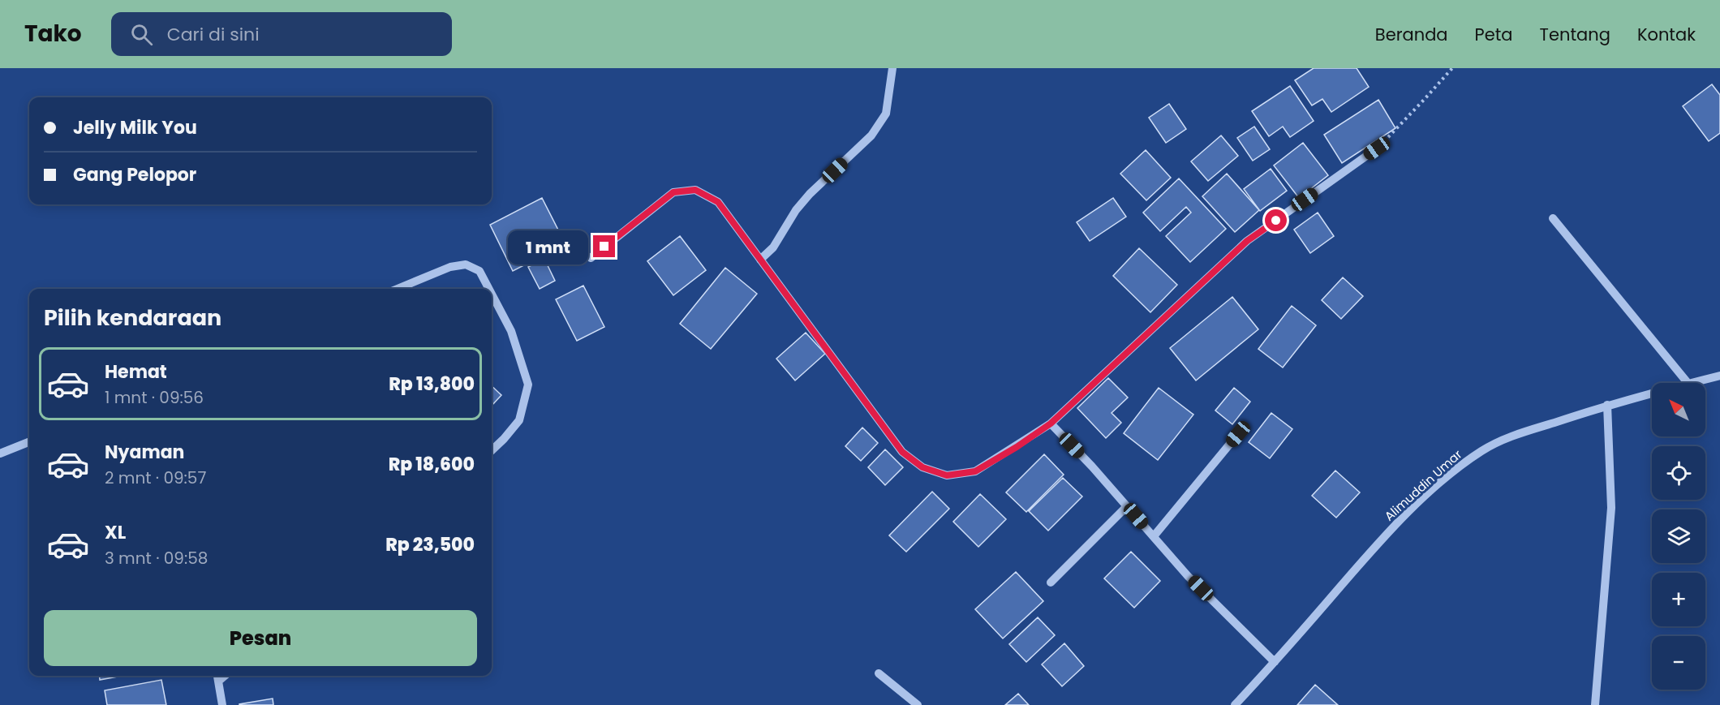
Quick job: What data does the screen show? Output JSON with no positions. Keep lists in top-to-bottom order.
{
  "streets": {
    "street": ["Alimuddin Umar"]
  },
  "north": "top left",
  "page": {
    "header": "Tako",
    "search": "Cari di sini",
    "nav": [
      "Beranda",
      "Peta",
      "Tentang",
      "Kontak"
    ],
    "banner": ["Jelly Milk You", "Gang Pelopor"],
    "bubble": "1 mnt",
    "heading": "Pilih kendaraan",
    "list": [
      {
        "name": "Hemat",
        "note": "1 mnt · 09:56",
        "value": "Rp 13,800"
      },
      {
        "name": "Nyaman",
        "note": "2 mnt · 09:57",
        "value": "Rp 18,600"
      },
      {
        "name": "XL",
        "note": "3 mnt · 09:58",
        "value": "Rp 23,500"
      }
    ],
    "map_buttons": ["+", "−"],
    "buttons": "Pesan"
  }
}
